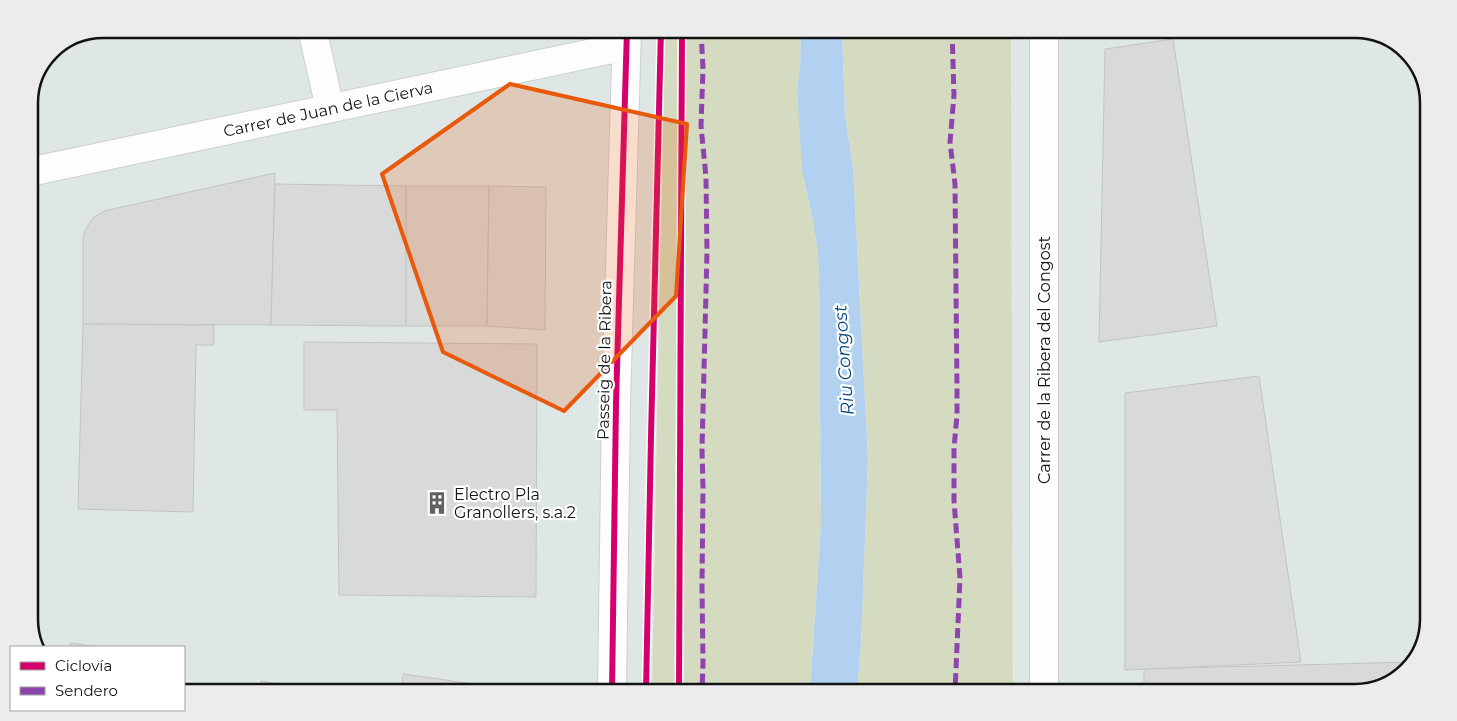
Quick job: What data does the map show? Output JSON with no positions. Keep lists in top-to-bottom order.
{
  "streets": {
    "street": ["Carrer de Juan de la Cierva", "Passeig de la Ribera", "Carrer de la Ribera del Congost"]
  },
  "water": ["Riu Congost"],
  "places": {
    "building": ["Electro Pla Granollers, s.a.2"]
  },
  "legend": ["Ciclovía", "Sendero"]
}
